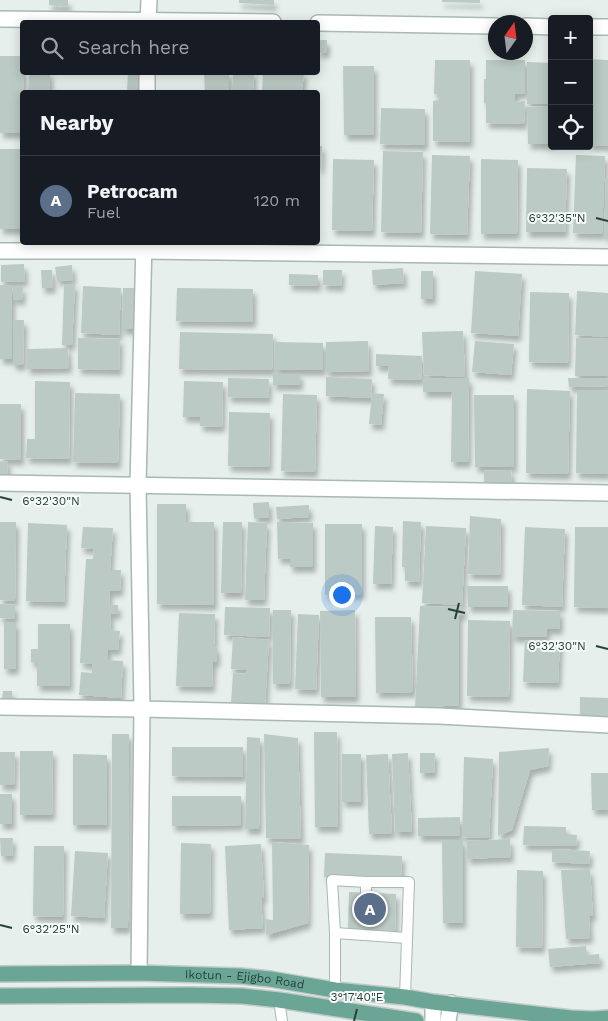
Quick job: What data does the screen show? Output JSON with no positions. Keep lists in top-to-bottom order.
{
  "streets": {
    "main road": ["Ikotun - Ejigbo Road"]
  },
  "north": "top",
  "page": {
    "map_buttons": ["+", "−"],
    "search": "Search here",
    "heading": "Nearby",
    "list": [
      {
        "mark": "A",
        "name": "Petrocam",
        "note": "Fuel",
        "value": "120 m"
      }
    ],
    "pins": "A"
  },
  "coordinates": [
    "6°32'35\"N",
    "6°32'30\"N",
    "6°32'25\"N",
    "3°17'40\"E"
  ]
}
